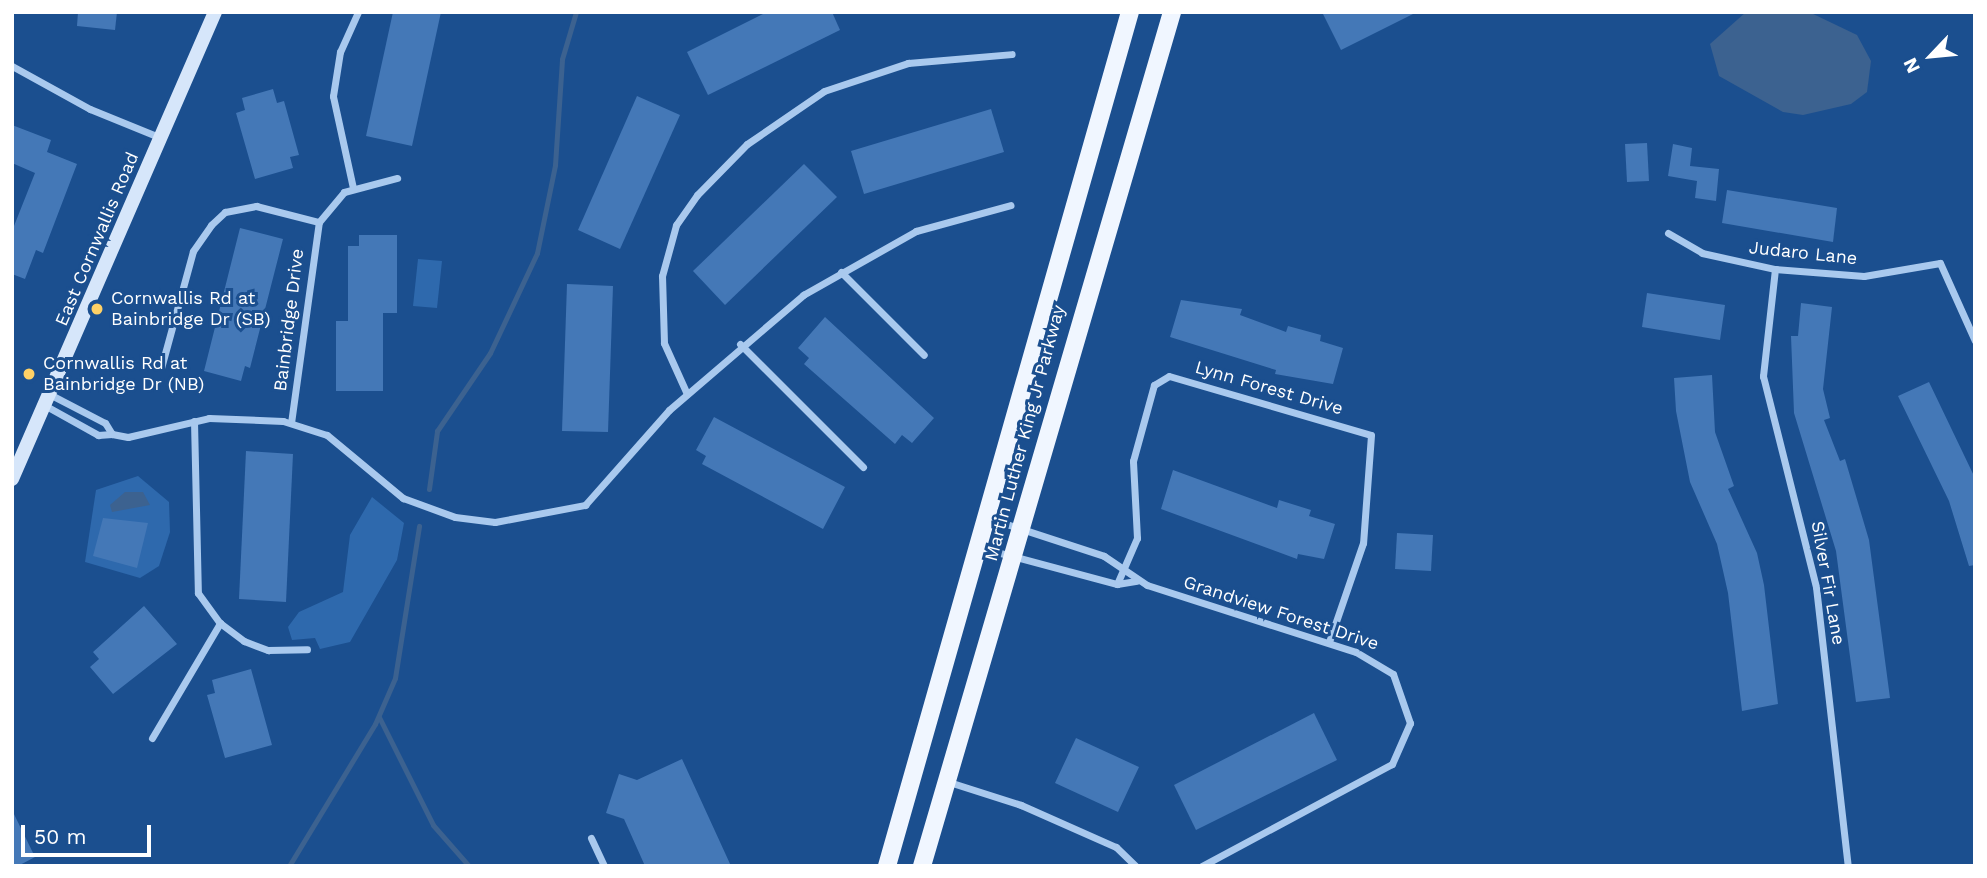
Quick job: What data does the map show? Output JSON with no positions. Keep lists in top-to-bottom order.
{
  "streets": {
    "main road": ["Martin Luther King Jr Parkway"],
    "street": [
      "East Cornwallis Road",
      "Judaro Lane",
      "Bainbridge Drive",
      "Lynn Forest Drive",
      "Silver Fir Lane",
      "Grandview Forest Drive"
    ]
  },
  "crossings": [
    ["Judaro Lane", "Silver Fir Lane"],
    ["Lynn Forest Drive", "Grandview Forest Drive"],
    ["Martin Luther King Jr Parkway", "Grandview Forest Drive"]
  ],
  "places": ["Cornwallis Rd at Bainbridge Dr (SB)", "Cornwallis Rd at Bainbridge Dr (NB)"],
  "scale_bar": "50 m",
  "north": "bottom left"
}
